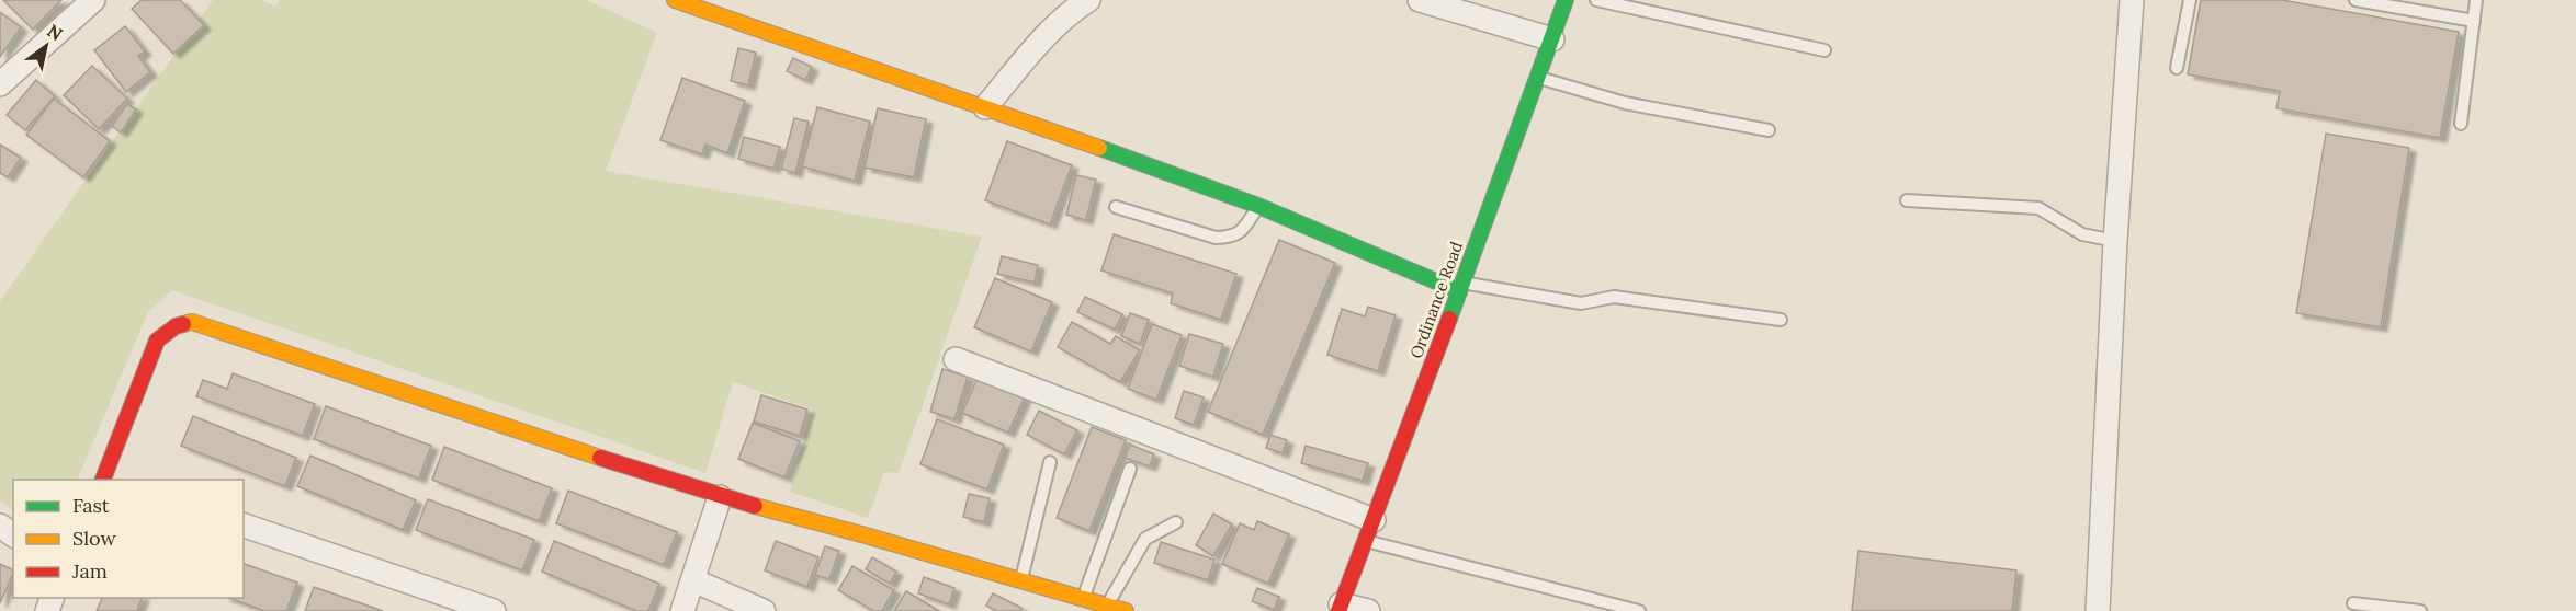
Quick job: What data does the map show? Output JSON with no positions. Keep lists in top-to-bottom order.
{
  "streets": {
    "street": ["Ordinance Road"]
  },
  "legend": ["Fast", "Slow", "Jam"],
  "north": "top right"
}
